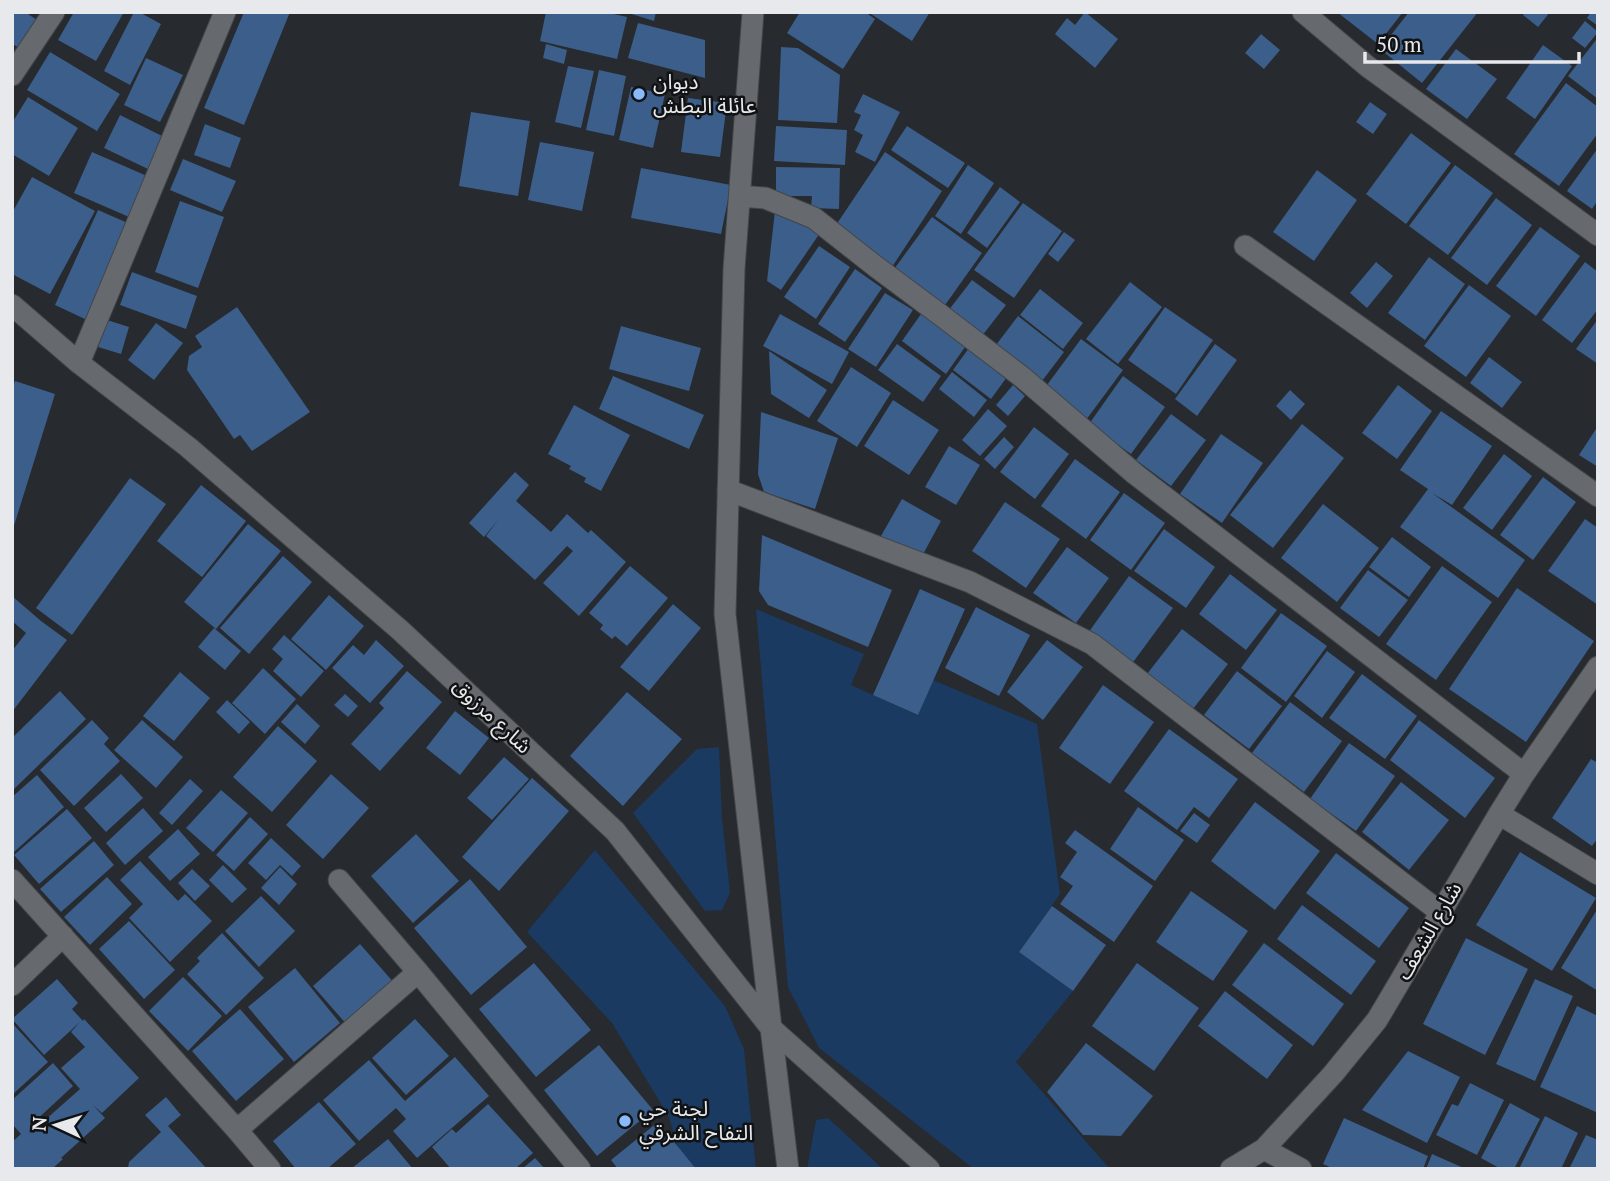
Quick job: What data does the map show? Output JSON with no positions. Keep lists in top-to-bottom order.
{
  "streets": {
    "street": ["شارع مرزوق", "شارع الشعف"]
  },
  "places": ["ديوان عائلة البطش", "لجنة حي التفاح الشرقي"],
  "scale_bar": "50 m",
  "north": "left"
}
